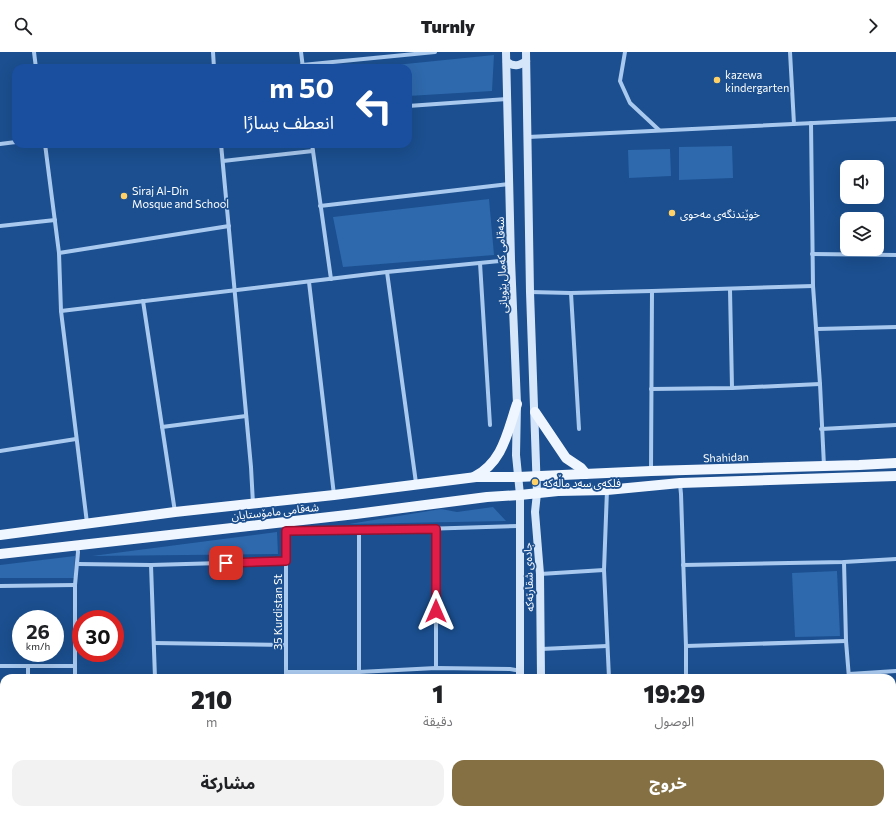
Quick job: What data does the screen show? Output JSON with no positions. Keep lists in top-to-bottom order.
{
  "streets": {
    "main road": [
      "شەقامی کەمال بێویانی",
      "Shahidan",
      "شەقامی مامۆستایان",
      "جادەی شقارتەکە"
    ],
    "street": ["35 Kurdistan St"]
  },
  "crossings": [
    ["شەقامی کەمال بێویانی", "شەقامی مامۆستایان"],
    ["شەقامی کەمال بێویانی", "جادەی شقارتەکە"],
    ["Shahidan", "شەقامی مامۆستایان"],
    ["Shahidan", "جادەی شقارتەکە"],
    ["شەقامی مامۆستایان", "جادەی شقارتەکە"],
    ["شەقامی مامۆستایان", "35 Kurdistan St"]
  ],
  "places": [
    "kazewa kindergarten",
    "Siraj Al-Din Mosque and School",
    "خوێندنگەی مەحوی",
    "فلکەی سەد ماڵەکە"
  ],
  "page": {
    "header": "Turnly",
    "turn": ["50 m", "انعطف يسارًا"],
    "speed": "26 km/h",
    "limit": "30",
    "eta": [
      "19:29",
      "الوصول",
      "1",
      "دقيقة",
      "210",
      "m"
    ],
    "buttons": ["خروج", "مشاركة"]
  }
}
